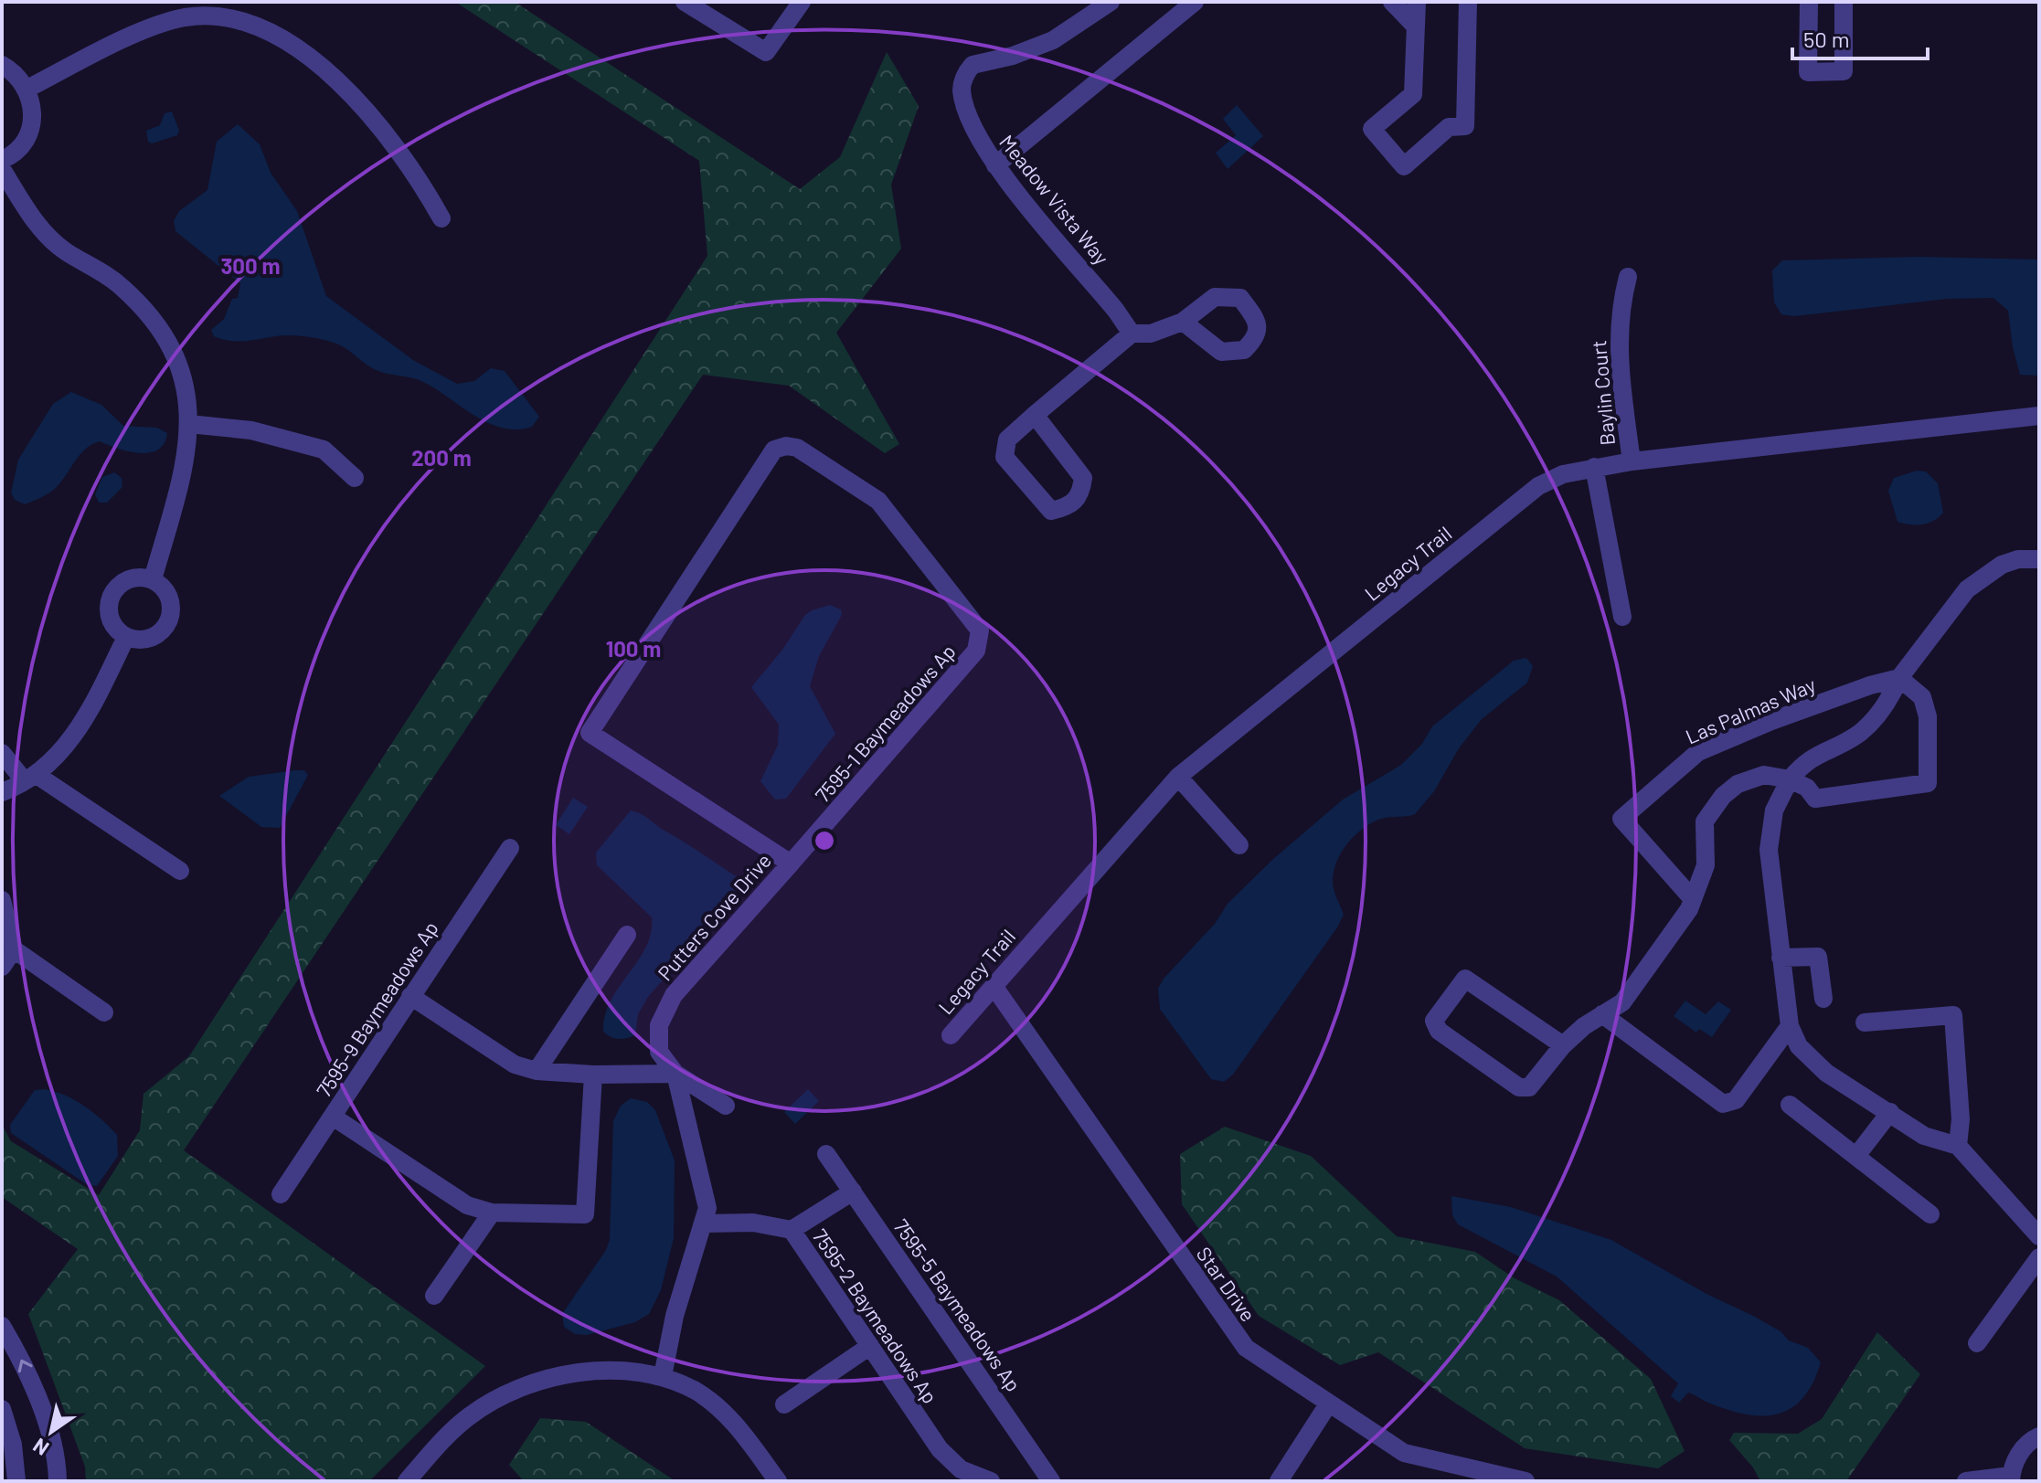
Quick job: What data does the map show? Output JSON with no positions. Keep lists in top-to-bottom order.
{
  "streets": {
    "street": [
      "Meadow Vista Way",
      "Baylin Court",
      "Legacy Trail",
      "Las Palmas Way",
      "7595-1 Baymeadows Ap",
      "Putters Cove Drive",
      "7595-9 Baymeadows Ap",
      "Star Drive",
      "7595-5 Baymeadows Ap",
      "7595-2 Baymeadows Ap"
    ]
  },
  "crossings": [
    ["Baylin Court", "Legacy Trail"],
    ["Legacy Trail", "Star Drive"],
    ["7595-1 Baymeadows Ap", "Putters Cove Drive"],
    ["Putters Cove Drive", "7595-2 Baymeadows Ap"]
  ],
  "scale_bar": "50 m",
  "north": "bottom left",
  "rings": ["300 m", "200 m", "100 m"]
}
